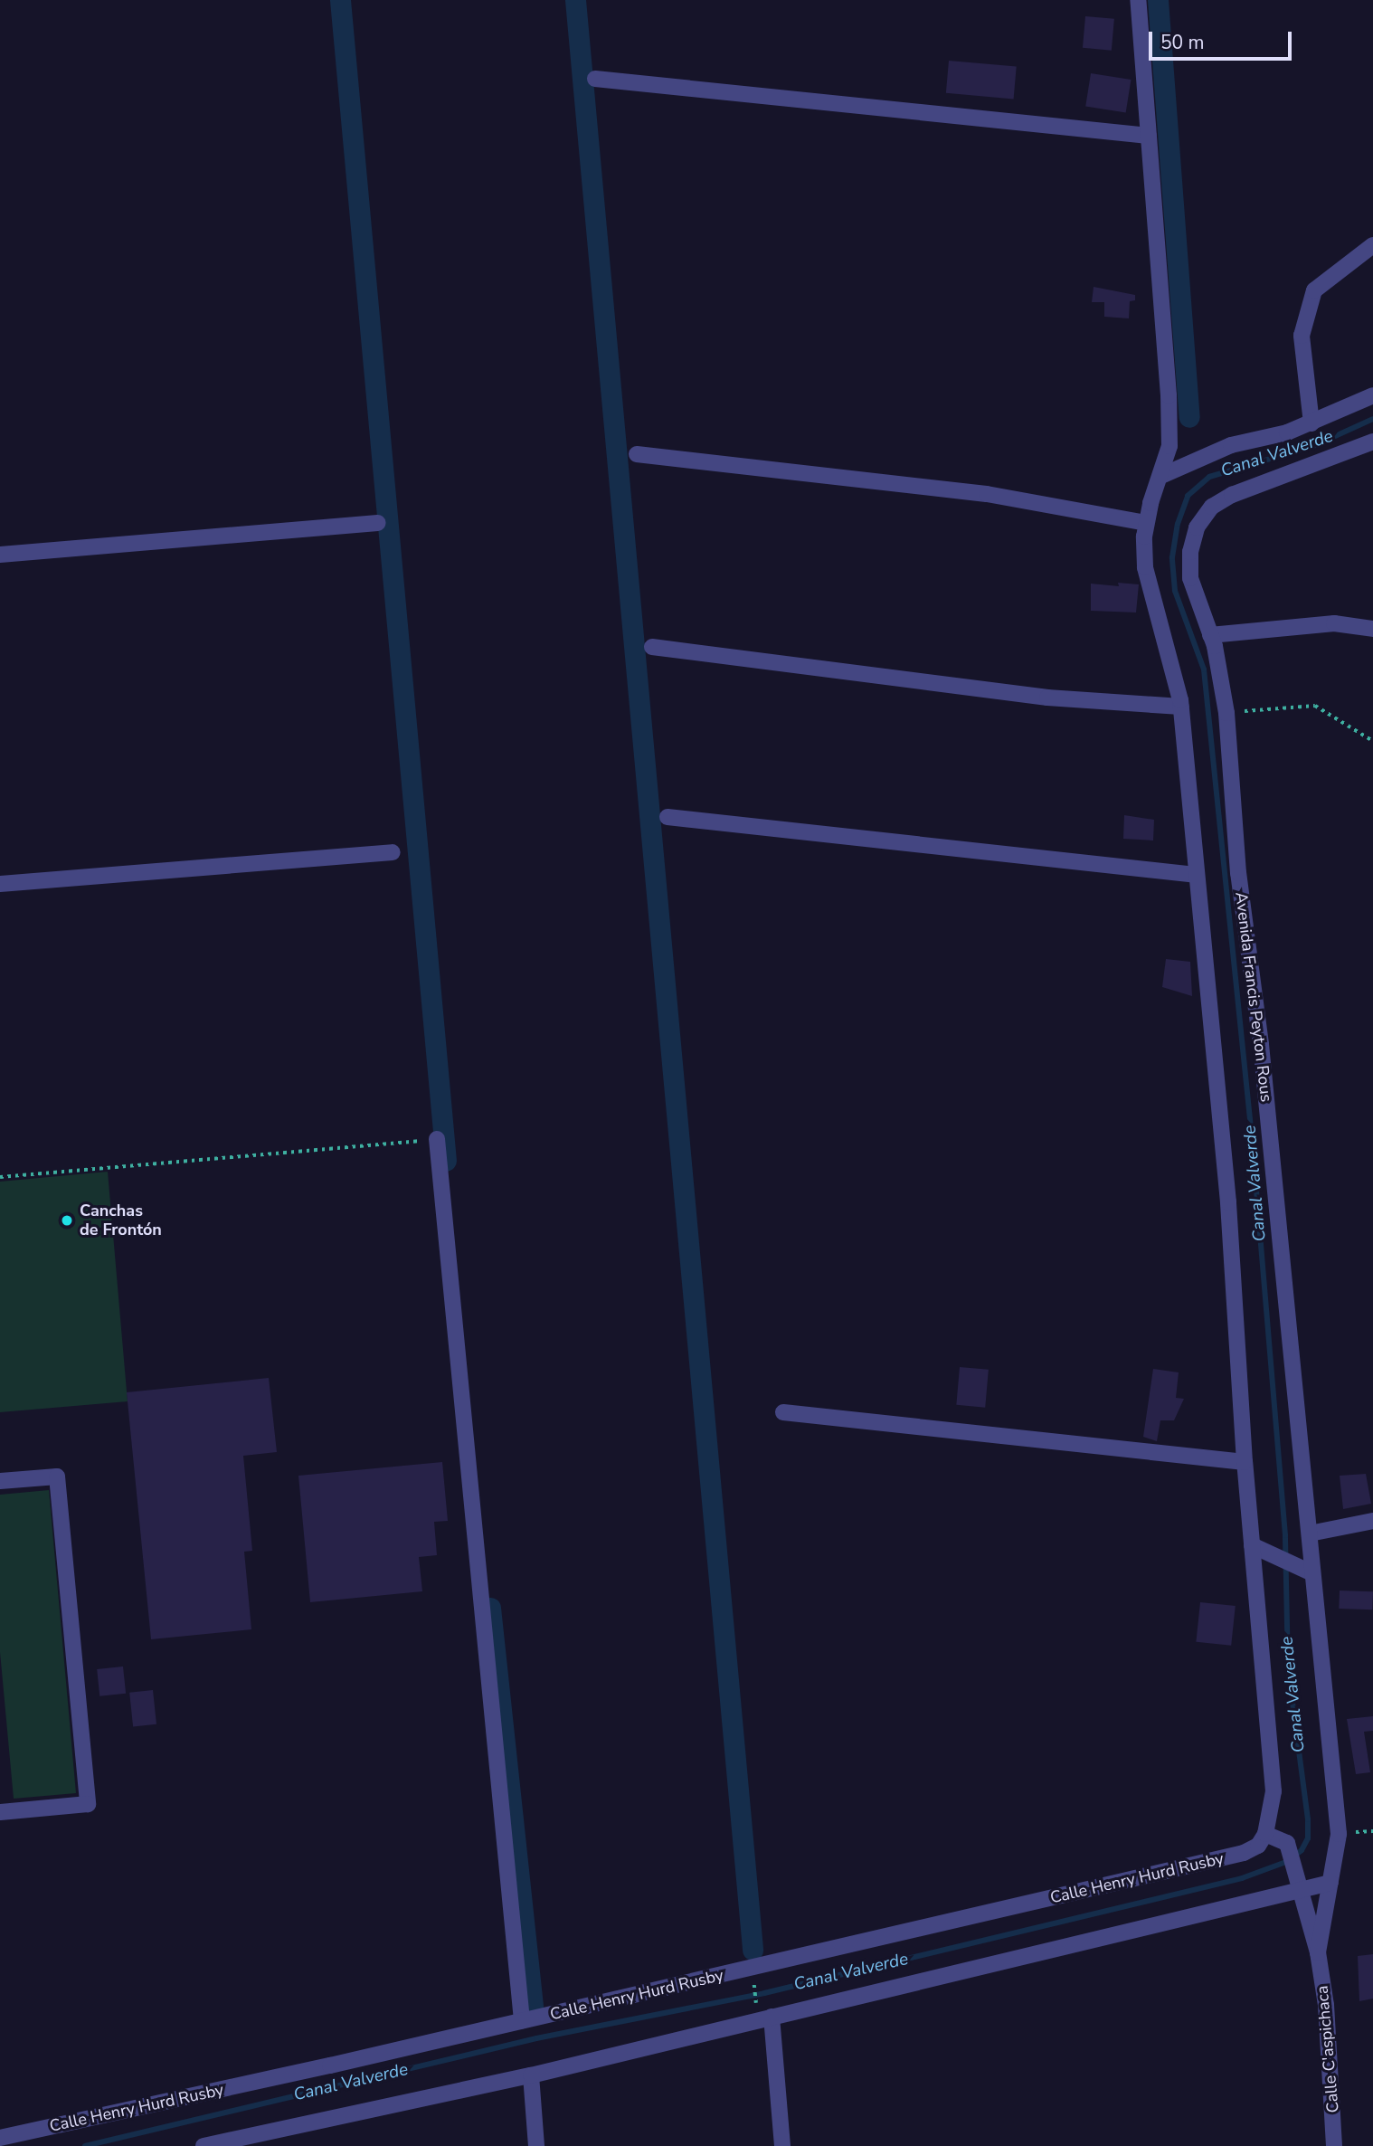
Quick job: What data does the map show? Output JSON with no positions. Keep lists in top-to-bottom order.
{
  "streets": {
    "street": ["Avenida Francis Peyton Rous", "Calle Henry Hurd Rusby", "Calle C'aspichaca"]
  },
  "crossings": [
    ["Avenida Francis Peyton Rous", "Calle C'aspichaca"],
    ["Calle Henry Hurd Rusby", "Calle C'aspichaca"]
  ],
  "water": ["Canal Valverde"],
  "places": ["Canchas de Frontón"],
  "scale_bar": "50 m"
}
